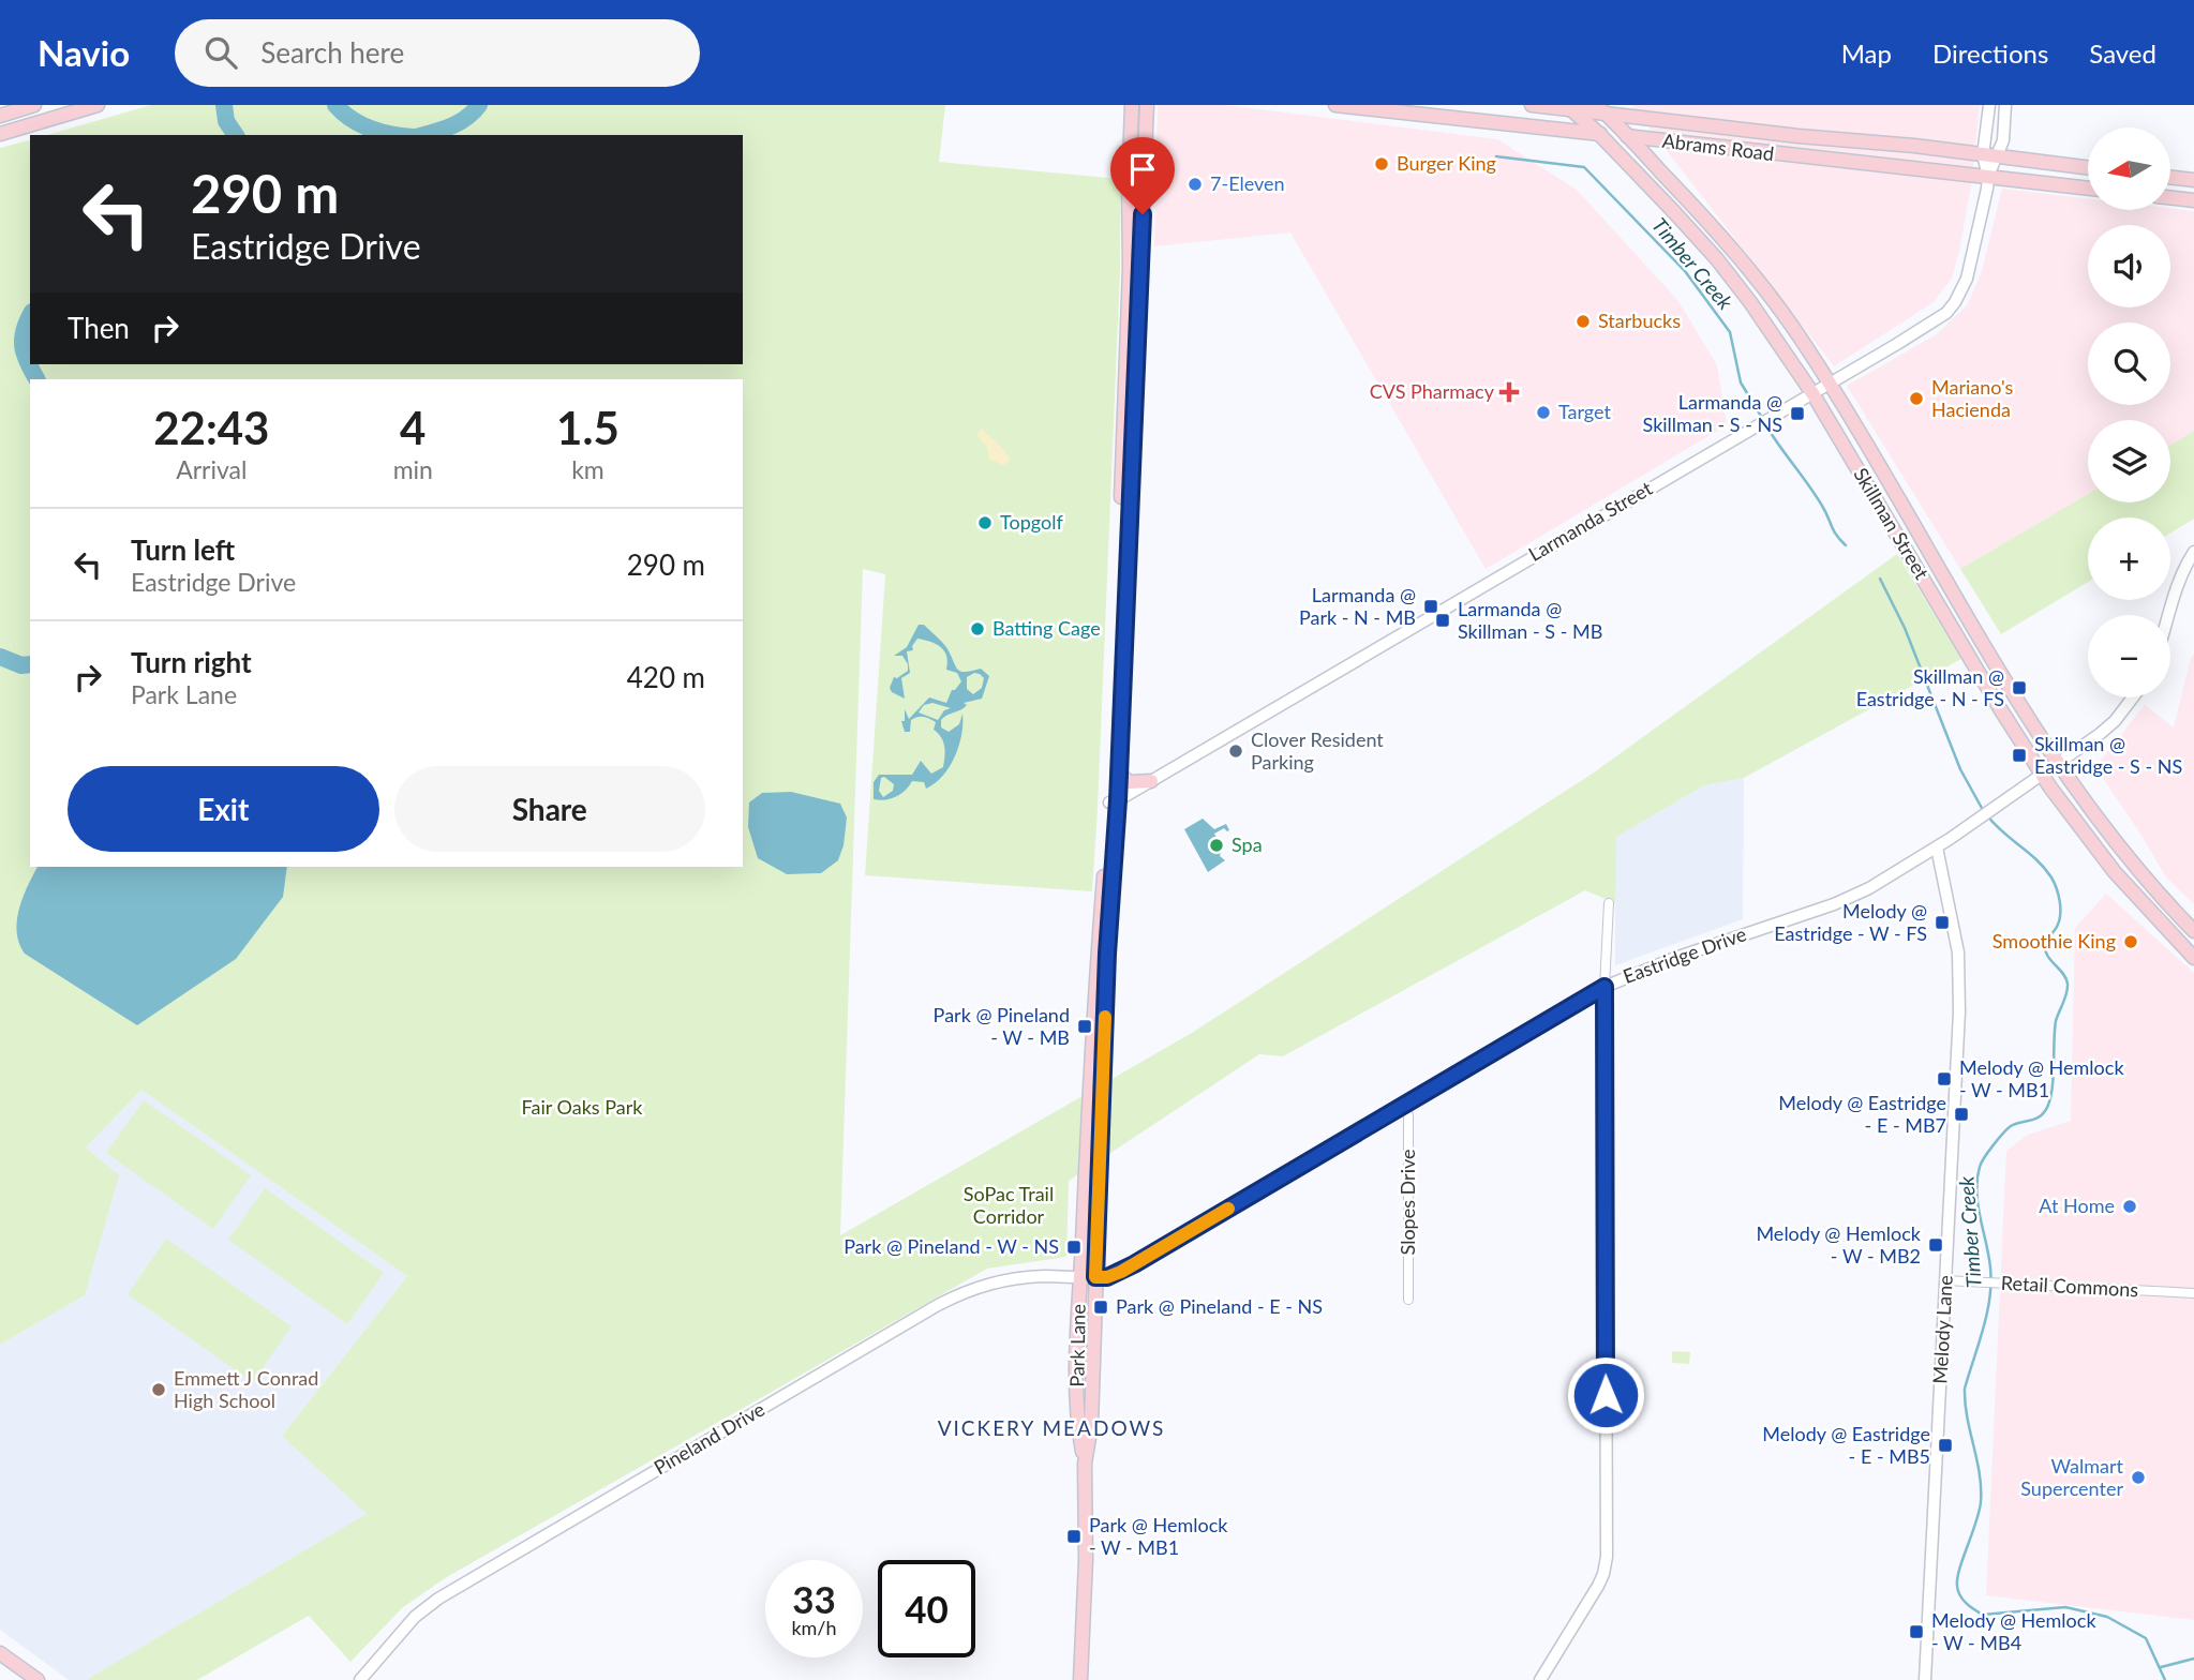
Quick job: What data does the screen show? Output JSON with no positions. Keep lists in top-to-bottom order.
{
  "streets": {
    "main road": ["Abrams Road", "Skillman Street", "Park Lane"],
    "street": [
      "Larmanda Street",
      "Eastridge Drive",
      "Slopes Drive",
      "Retail Commons",
      "Melody Lane",
      "Pineland Drive"
    ]
  },
  "crossings": [
    ["Abrams Road", "Larmanda Street"],
    ["Abrams Road", "Skillman Street"],
    ["Larmanda Street", "Skillman Street"],
    ["Larmanda Street", "Park Lane"],
    ["Skillman Street", "Eastridge Drive"],
    ["Eastridge Drive", "Slopes Drive"],
    ["Eastridge Drive", "Melody Lane"],
    ["Eastridge Drive", "Park Lane"],
    ["Eastridge Drive", "Pineland Drive"],
    ["Retail Commons", "Melody Lane"],
    ["Park Lane", "Pineland Drive"]
  ],
  "districts": ["VICKERY MEADOWS"],
  "water": ["Timber Creek"],
  "parks": ["Fair Oaks Park", "SoPac Trail Corridor"],
  "places": {
    "other": [
      "Burger King",
      "7-Eleven",
      "Starbucks",
      "Mariano's Hacienda",
      "Target",
      "Topgolf",
      "Batting Cage",
      "Clover Resident Parking",
      "Spa",
      "Smoothie King",
      "At Home",
      "Emmett J Conrad High School",
      "Walmart Supercenter"
    ],
    "health": ["CVS Pharmacy"],
    "transit": [
      "Larmanda @ Skillman - S - NS",
      "Larmanda @ Park - N - MB",
      "Larmanda @ Skillman - S - MB",
      "Skillman @ Eastridge - N - FS",
      "Skillman @ Eastridge - S - NS",
      "Melody @ Eastridge - W - FS",
      "Park @ Pineland - W - MB",
      "Melody @ Hemlock - W - MB1",
      "Melody @ Eastridge - E - MB7",
      "Melody @ Hemlock - W - MB2",
      "Park @ Pineland - W - NS",
      "Park @ Pineland - E - NS",
      "Melody @ Eastridge - E - MB5",
      "Park @ Hemlock - W - MB1",
      "Melody @ Hemlock - W - MB4"
    ]
  },
  "north": "left",
  "page": {
    "header": "Navio",
    "search": "Search here",
    "nav": ["Map", "Directions", "Saved"],
    "map_buttons": ["+", "−"],
    "turn": ["290 m", "Eastridge Drive"],
    "then": "Then",
    "eta": [
      "22:43",
      "Arrival",
      "4",
      "min",
      "1.5",
      "km"
    ],
    "list": [
      {
        "name": "Turn left",
        "note": "Eastridge Drive",
        "value": "290 m"
      },
      {
        "name": "Turn right",
        "note": "Park Lane",
        "value": "420 m"
      }
    ],
    "buttons": ["Exit", "Share"],
    "speed": "33 km/h",
    "limit": "40"
  }
}
